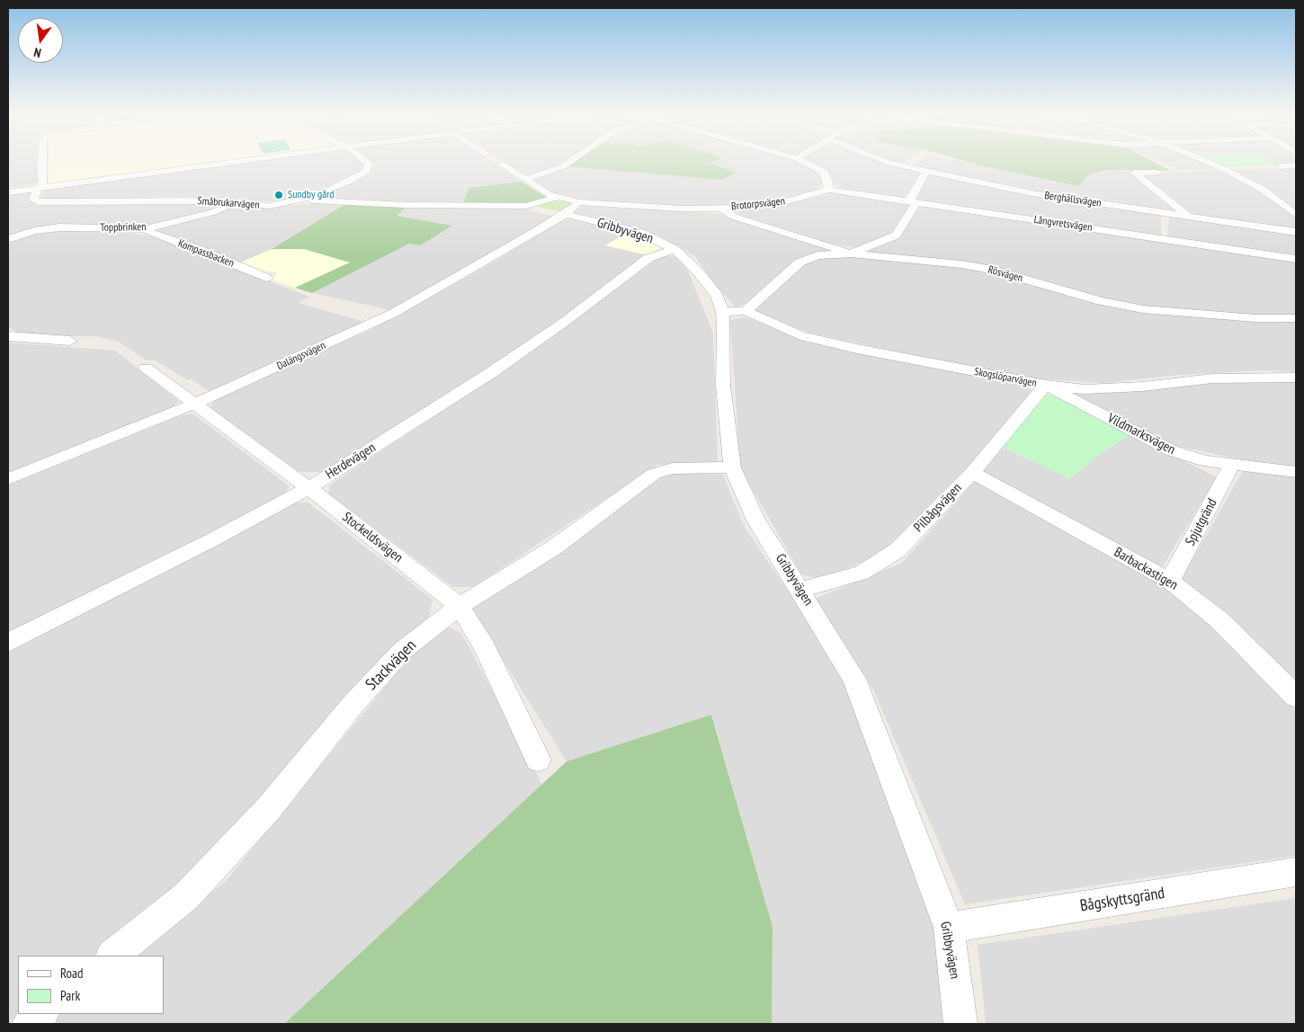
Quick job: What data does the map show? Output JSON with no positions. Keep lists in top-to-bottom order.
{
  "streets": {
    "street": [
      "Berghällsvägen",
      "Småbrukarvägen",
      "Brotorpsvägen",
      "Långvretsvägen",
      "Toppbrinken",
      "Gribbyvägen",
      "Kompassbacken",
      "Rösvägen",
      "Dalängsvägen",
      "Skogslöparvägen",
      "Vildmarksvägen",
      "Herdevägen",
      "Pilbågsvägen",
      "Spjutgränd",
      "Stockeldsvägen",
      "Barbackastigen",
      "Stackvägen",
      "Bågskyttsgränd"
    ]
  },
  "crossings": [
    ["Småbrukarvägen", "Toppbrinken"],
    ["Småbrukarvägen", "Gribbyvägen"],
    ["Brotorpsvägen", "Långvretsvägen"],
    ["Brotorpsvägen", "Gribbyvägen"],
    ["Brotorpsvägen", "Rösvägen"],
    ["Brotorpsvägen", "Dalängsvägen"],
    ["Toppbrinken", "Kompassbacken"],
    ["Gribbyvägen", "Dalängsvägen"],
    ["Gribbyvägen", "Skogslöparvägen"],
    ["Gribbyvägen", "Herdevägen"],
    ["Gribbyvägen", "Pilbågsvägen"],
    ["Gribbyvägen", "Stackvägen"],
    ["Gribbyvägen", "Bågskyttsgränd"],
    ["Dalängsvägen", "Stockeldsvägen"],
    ["Skogslöparvägen", "Vildmarksvägen"],
    ["Skogslöparvägen", "Pilbågsvägen"],
    ["Vildmarksvägen", "Pilbågsvägen"],
    ["Vildmarksvägen", "Spjutgränd"],
    ["Herdevägen", "Stockeldsvägen"],
    ["Pilbågsvägen", "Barbackastigen"],
    ["Spjutgränd", "Barbackastigen"],
    ["Stockeldsvägen", "Stackvägen"]
  ],
  "places": ["Sundby gård"],
  "legend": ["Road", "Park"],
  "north": "bottom"
}
